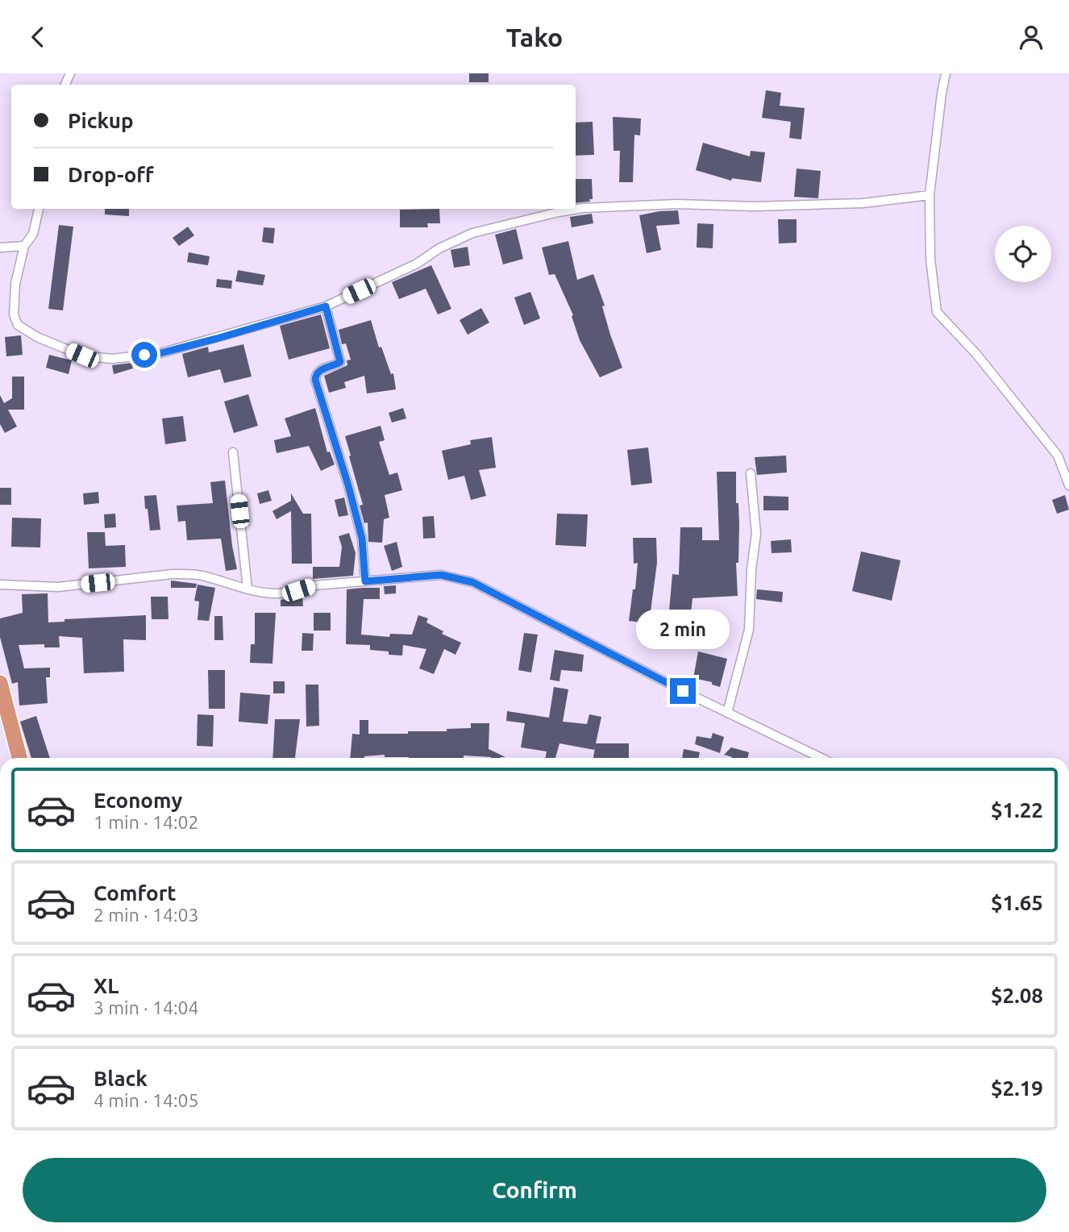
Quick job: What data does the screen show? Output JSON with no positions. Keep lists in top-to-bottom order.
{
  "page": {
    "header": "Tako",
    "banner": ["Pickup", "Drop-off"],
    "bubble": "2 min",
    "list": [
      {
        "name": "Economy",
        "note": "1 min · 14:02",
        "value": "$1.22"
      },
      {
        "name": "Comfort",
        "note": "2 min · 14:03",
        "value": "$1.65"
      },
      {
        "name": "XL",
        "note": "3 min · 14:04",
        "value": "$2.08"
      },
      {
        "name": "Black",
        "note": "4 min · 14:05",
        "value": "$2.19"
      }
    ],
    "buttons": "Confirm"
  }
}
